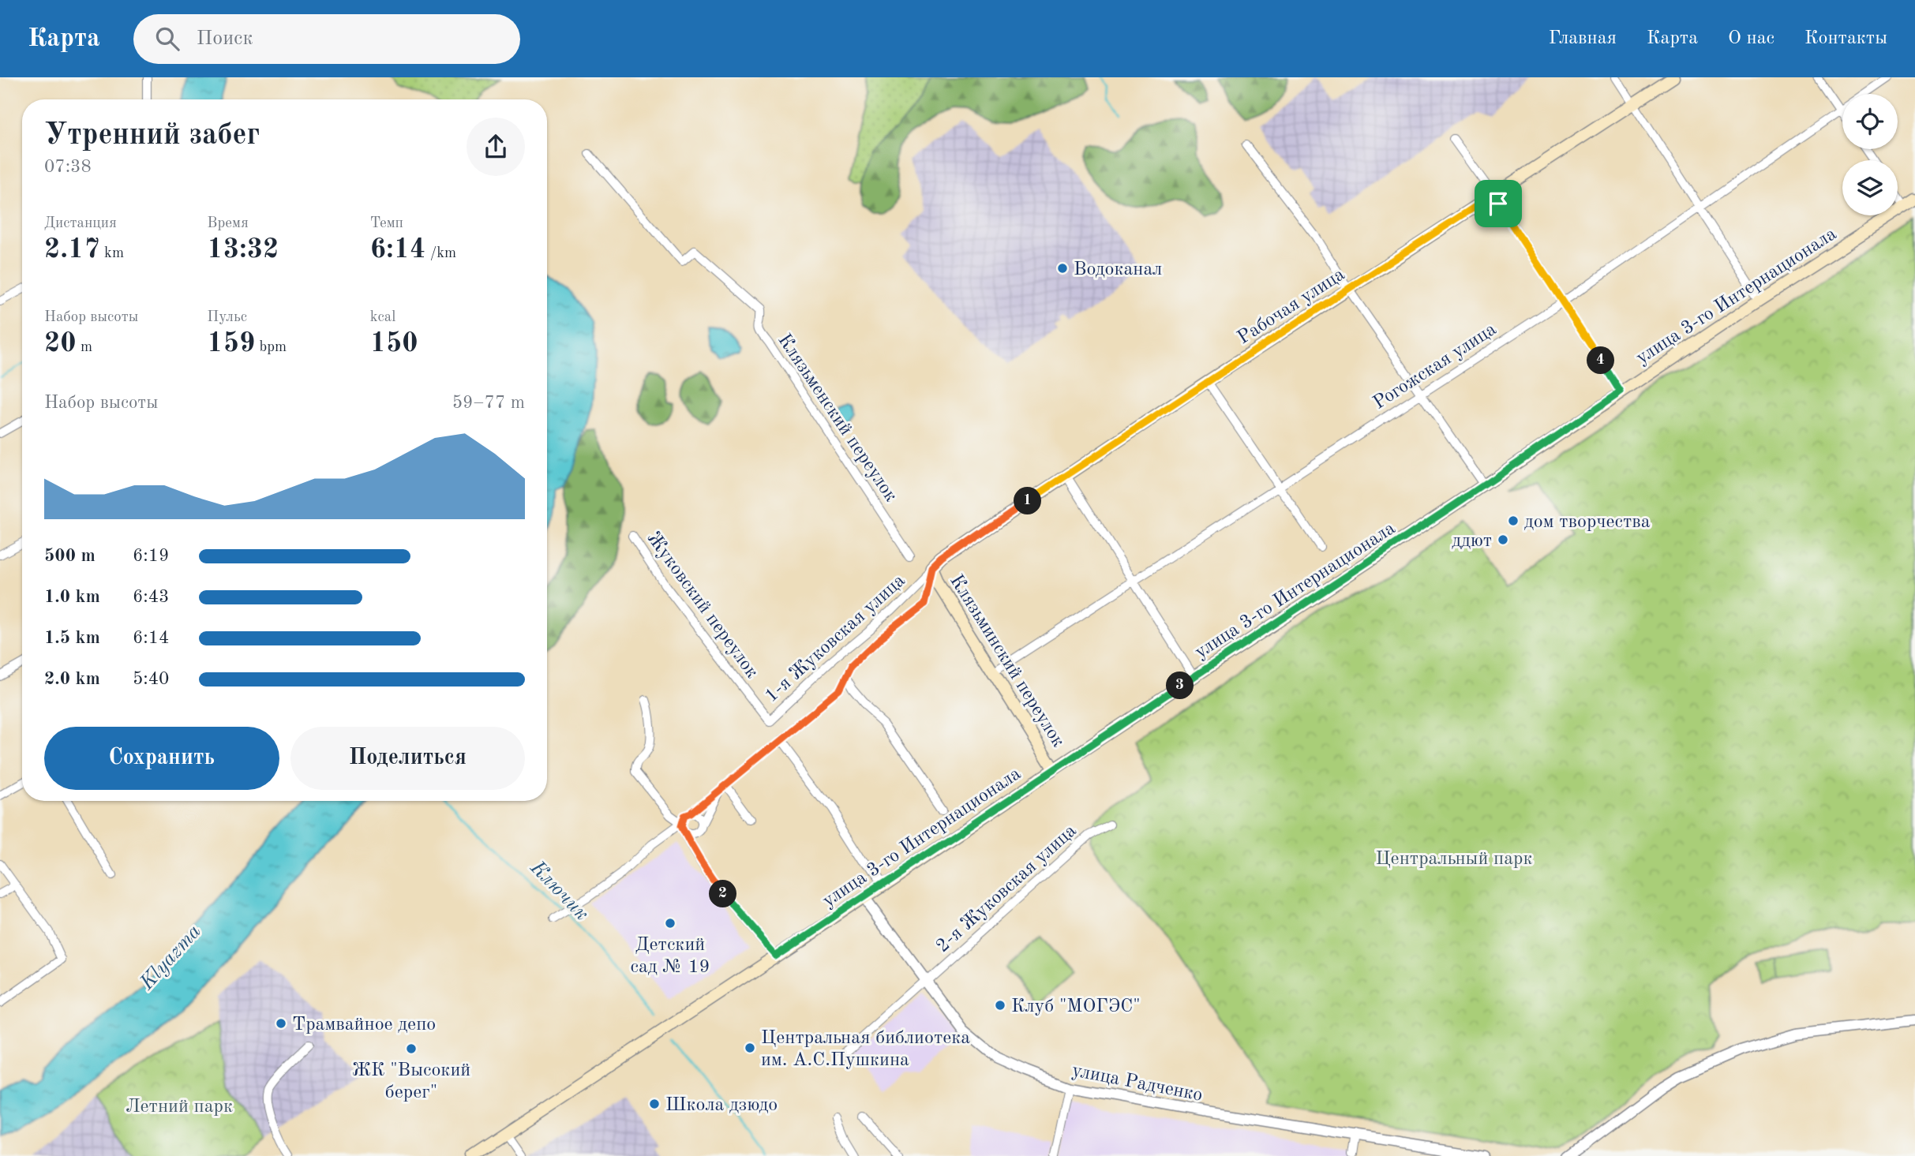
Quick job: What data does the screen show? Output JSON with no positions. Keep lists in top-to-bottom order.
{
  "streets": {
    "main road": ["улица 3-го Интернационала", "Рабочая улица", "Клязьминский переулок"],
    "street": [
      "Рогожская улица",
      "Клязьменский переулок",
      "Жуковский переулок",
      "1-я Жуковская улица",
      "2-я Жуковская улица",
      "улица Радченко"
    ]
  },
  "crossings": [
    ["улица 3-го Интернационала", "Клязьминский переулок"],
    ["улица 3-го Интернационала", "улица Радченко"],
    ["Рабочая улица", "1-я Жуковская улица"],
    ["Рабочая улица", "Клязьминский переулок"],
    ["Рогожская улица", "Клязьминский переулок"],
    ["Жуковский переулок", "1-я Жуковская улица"],
    ["1-я Жуковская улица", "Клязьминский переулок"],
    ["2-я Жуковская улица", "улица Радченко"]
  ],
  "water": ["Ключик", "Klyazma"],
  "parks": ["Центральный парк", "Летний парк"],
  "places": [
    "Водоканал",
    "дом творчества",
    "ддют",
    "Детский сад № 19",
    "Клуб \"МОГЭС\"",
    "Трамвайное депо",
    "Центральная библиотека им. А.С.Пушкина",
    "ЖК \"Высокий берег\"",
    "Школа дзюдо"
  ],
  "page": {
    "header": "Карта",
    "search": "Поиск",
    "nav": [
      "Главная",
      "Карта",
      "О нас",
      "Контакты"
    ],
    "heading": ["Утренний забег", "07:38"],
    "stats": [
      ["Дистанция", "2.17 km"],
      ["Время", "13:32"],
      ["Темп", "6:14 /km"],
      ["Набор высоты", "20 m"],
      ["Пульс", "159 bpm"],
      ["kcal", "150"]
    ],
    "pins": [
      "4",
      "1",
      "3",
      "2"
    ],
    "chart": ["Набор высоты", "59–77 m"],
    "list": [
      {
        "name": "500 m",
        "note": "6:19"
      },
      {
        "name": "1.0 km",
        "note": "6:43"
      },
      {
        "name": "1.5 km",
        "note": "6:14"
      },
      {
        "name": "2.0 km",
        "note": "5:40"
      }
    ],
    "buttons": ["Сохранить", "Поделиться"]
  }
}
